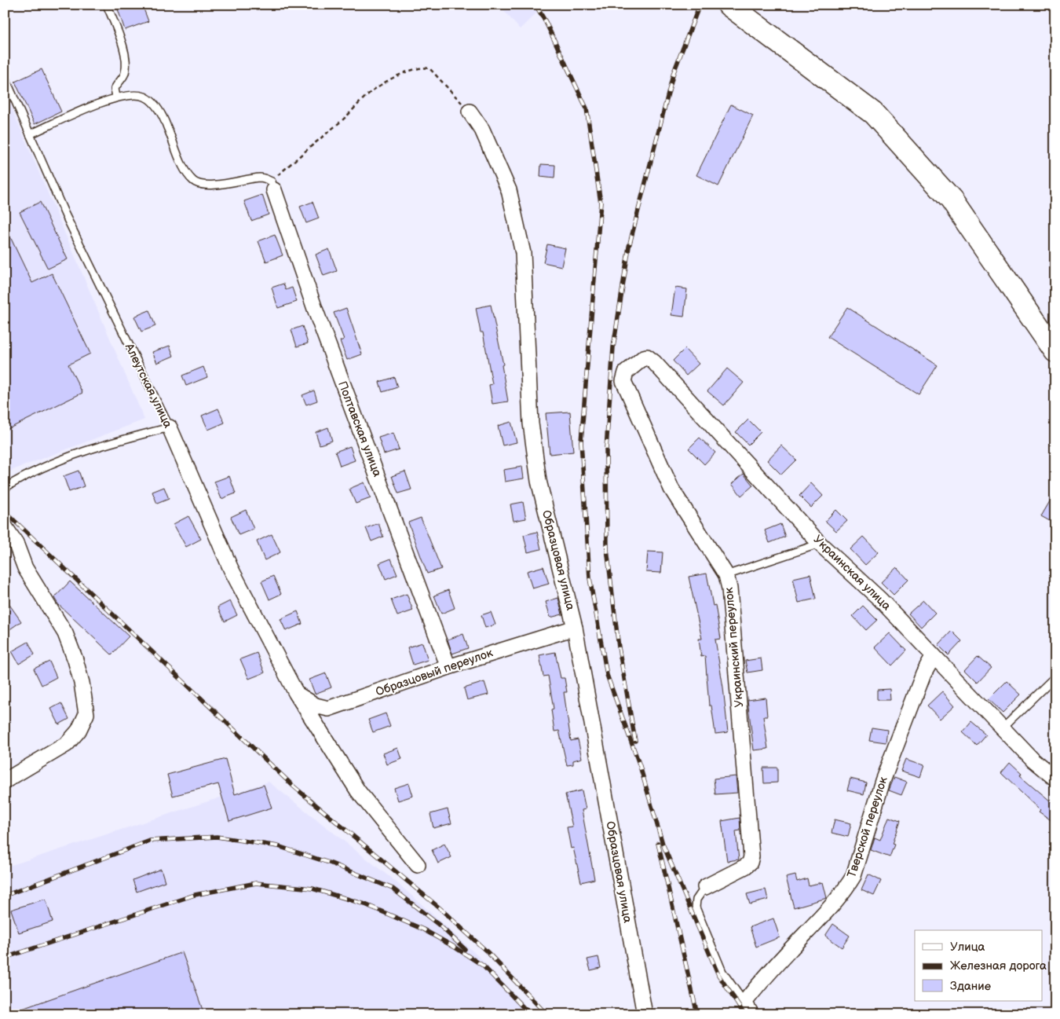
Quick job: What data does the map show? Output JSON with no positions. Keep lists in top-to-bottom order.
{
  "streets": {
    "street": [
      "Алеутская улица",
      "Полтавская улица",
      "Образцовая улица",
      "Украинская улица",
      "Украинский переулок",
      "Образцовый переулок",
      "Тверской переулок"
    ]
  },
  "crossings": [
    ["Алеутская улица", "Образцовый переулок"],
    ["Полтавская улица", "Образцовый переулок"],
    ["Образцовая улица", "Образцовый переулок"],
    ["Украинская улица", "Украинский переулок"],
    ["Украинская улица", "Тверской переулок"]
  ],
  "legend": ["Улица", "Железная дорога", "Здание"]
}
